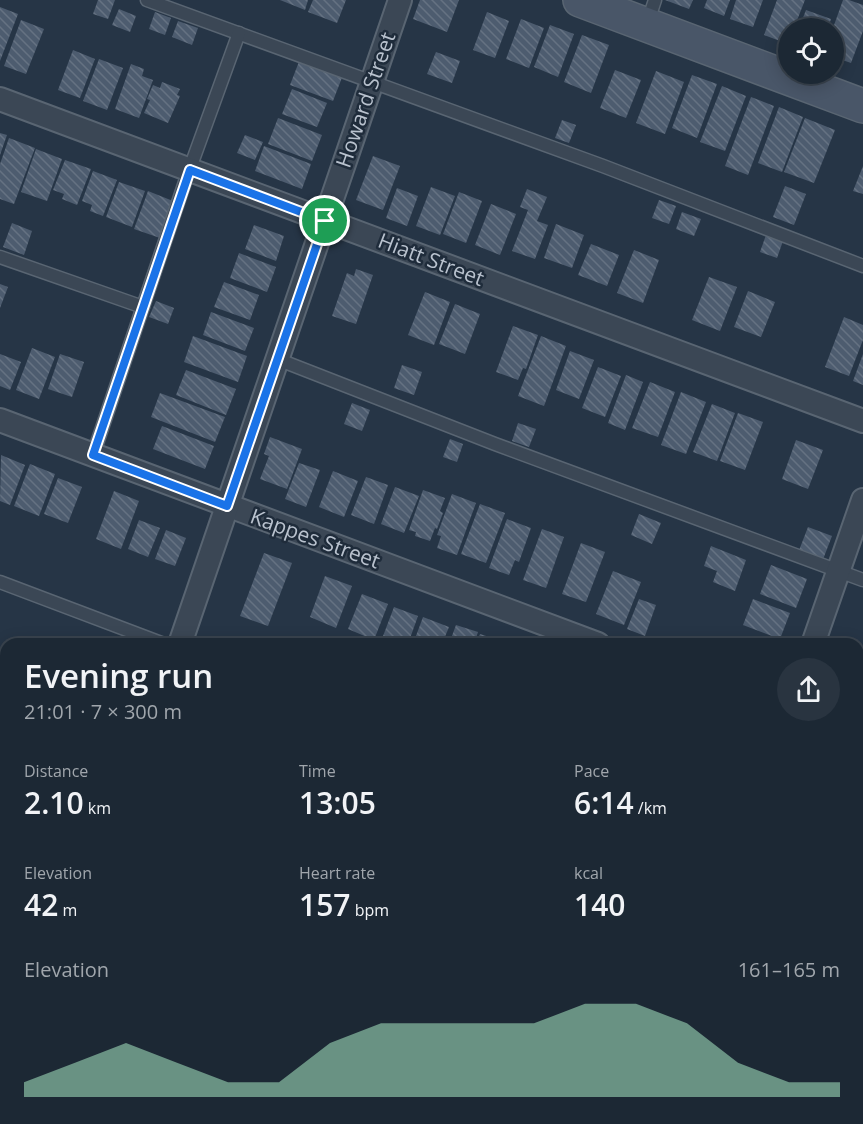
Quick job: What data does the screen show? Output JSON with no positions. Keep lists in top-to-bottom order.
{
  "streets": {
    "street": ["Howard Street", "Hiatt Street", "Kappes Street"]
  },
  "crossings": [
    ["Howard Street", "Hiatt Street"],
    ["Howard Street", "Kappes Street"]
  ],
  "page": {
    "heading": ["Evening run", "21:01 · 7 × 300 m"],
    "stats": [
      ["Distance", "2.10 km"],
      ["Time", "13:05"],
      ["Pace", "6:14 /km"],
      ["Elevation", "42 m"],
      ["Heart rate", "157 bpm"],
      ["kcal", "140"]
    ],
    "chart": ["Elevation", "161–165 m"]
  }
}
